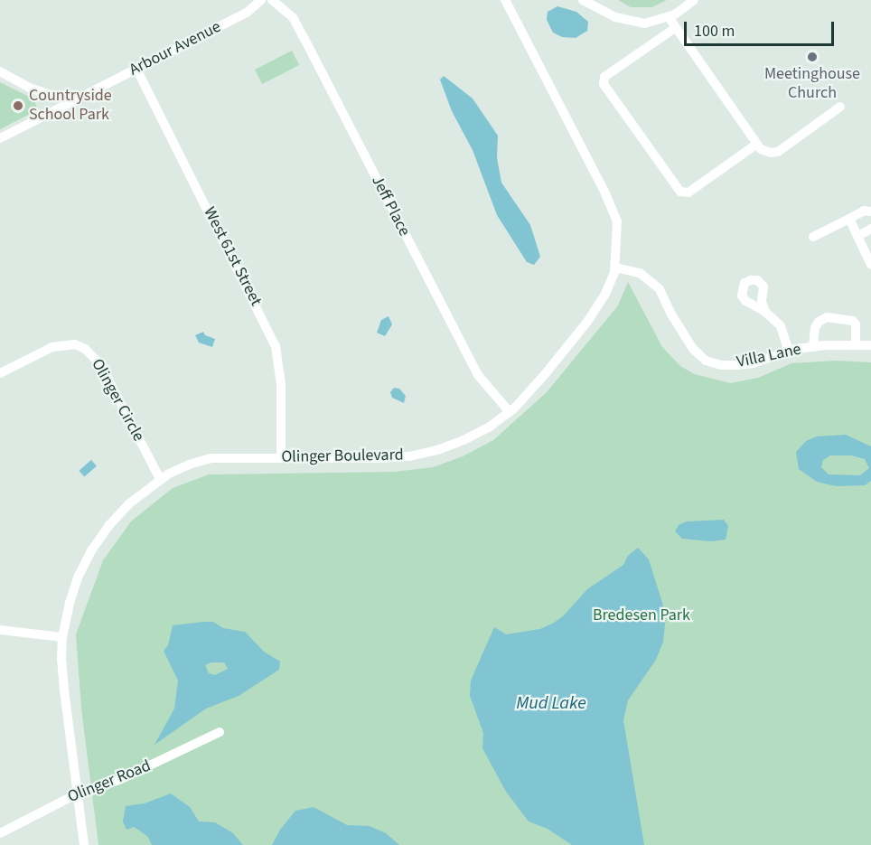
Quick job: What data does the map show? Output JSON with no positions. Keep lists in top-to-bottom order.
{
  "streets": {
    "street": [
      "Arbour Avenue",
      "Jeff Place",
      "West 61st Street",
      "Villa Lane",
      "Olinger Circle",
      "Olinger Boulevard",
      "Olinger Road"
    ]
  },
  "crossings": [
    ["Arbour Avenue", "West 61st Street"],
    ["Jeff Place", "Olinger Boulevard"],
    ["West 61st Street", "Olinger Boulevard"],
    ["Villa Lane", "Olinger Boulevard"],
    ["Olinger Circle", "Olinger Boulevard"],
    ["Olinger Boulevard", "Olinger Road"]
  ],
  "water": ["Mud Lake"],
  "parks": ["Bredesen Park"],
  "places": ["Meetinghouse Church", "Countryside School Park"],
  "scale_bar": "100 m"
}
